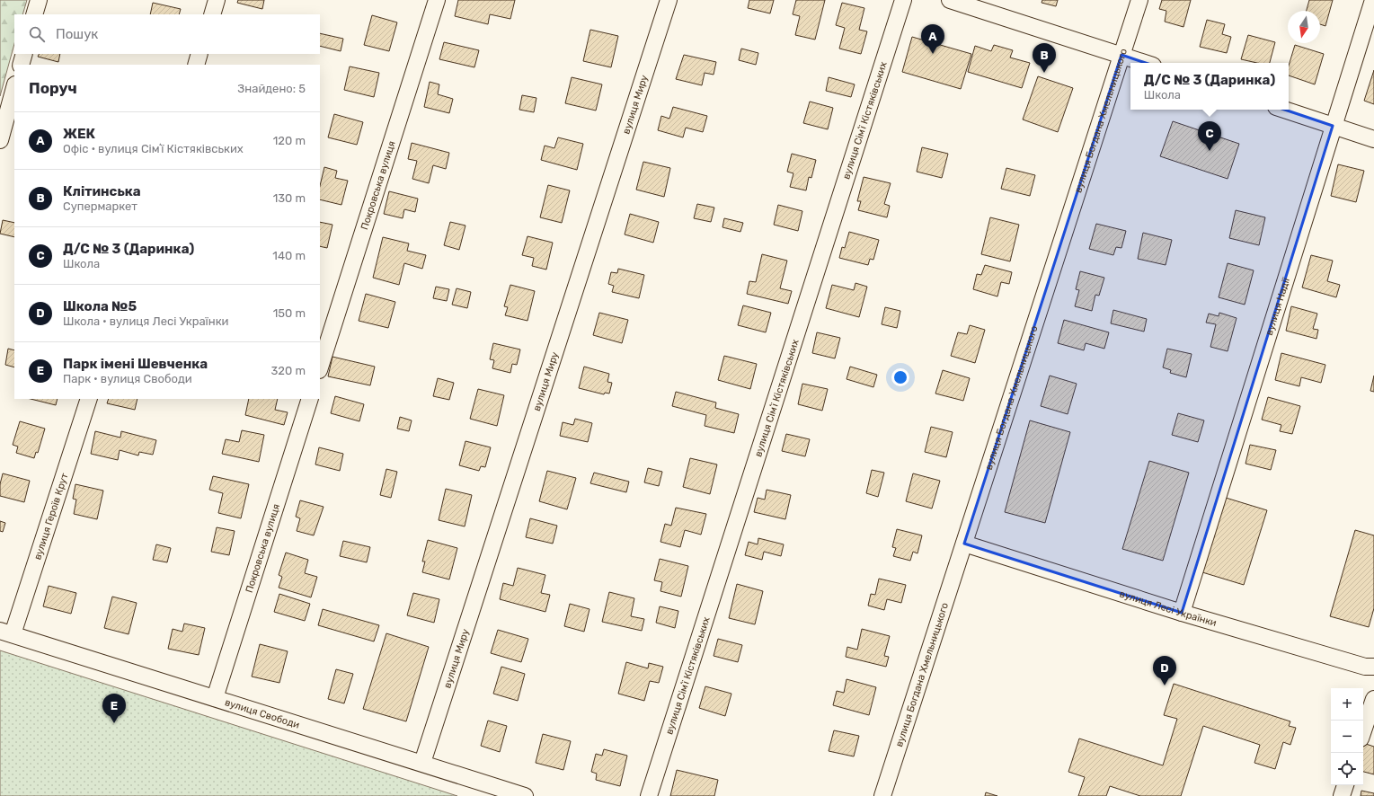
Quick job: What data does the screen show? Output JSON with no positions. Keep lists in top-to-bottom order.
{
  "streets": {
    "street": [
      "вулиця Миру",
      "вулиця Сімʼї Кістяківських",
      "вулиця Богдана Хмельницького",
      "Покровська вулиця",
      "вулиця Надії",
      "вулиця Героїв Крут",
      "вулиця Лесі Українки",
      "вулиця Свободи"
    ]
  },
  "crossings": [
    ["вулиця Миру", "вулиця Свободи"],
    ["вулиця Богдана Хмельницького", "вулиця Лесі Українки"],
    ["Покровська вулиця", "вулиця Свободи"],
    ["вулиця Надії", "вулиця Лесі Українки"],
    ["вулиця Героїв Крут", "вулиця Свободи"]
  ],
  "north": "bottom",
  "page": {
    "search": "Пошук",
    "pins": [
      "A",
      "B",
      "C",
      "D",
      "E"
    ],
    "popup": ["Д/С № 3 (Даринка)", "Школа"],
    "heading": ["Поруч", "Знайдено: 5"],
    "list": [
      {
        "mark": "A",
        "name": "ЖЕК",
        "note": "Офіс · вулиця Сімʼї Кістяківських",
        "value": "120 m"
      },
      {
        "mark": "B",
        "name": "Клітинська",
        "note": "Супермаркет",
        "value": "130 m"
      },
      {
        "mark": "C",
        "name": "Д/С № 3 (Даринка)",
        "note": "Школа",
        "value": "140 m"
      },
      {
        "mark": "D",
        "name": "Школа №5",
        "note": "Школа · вулиця Лесі Українки",
        "value": "150 m"
      },
      {
        "mark": "E",
        "name": "Парк імені Шевченка",
        "note": "Парк · вулиця Свободи",
        "value": "320 m"
      }
    ],
    "map_buttons": ["+", "−"]
  }
}
